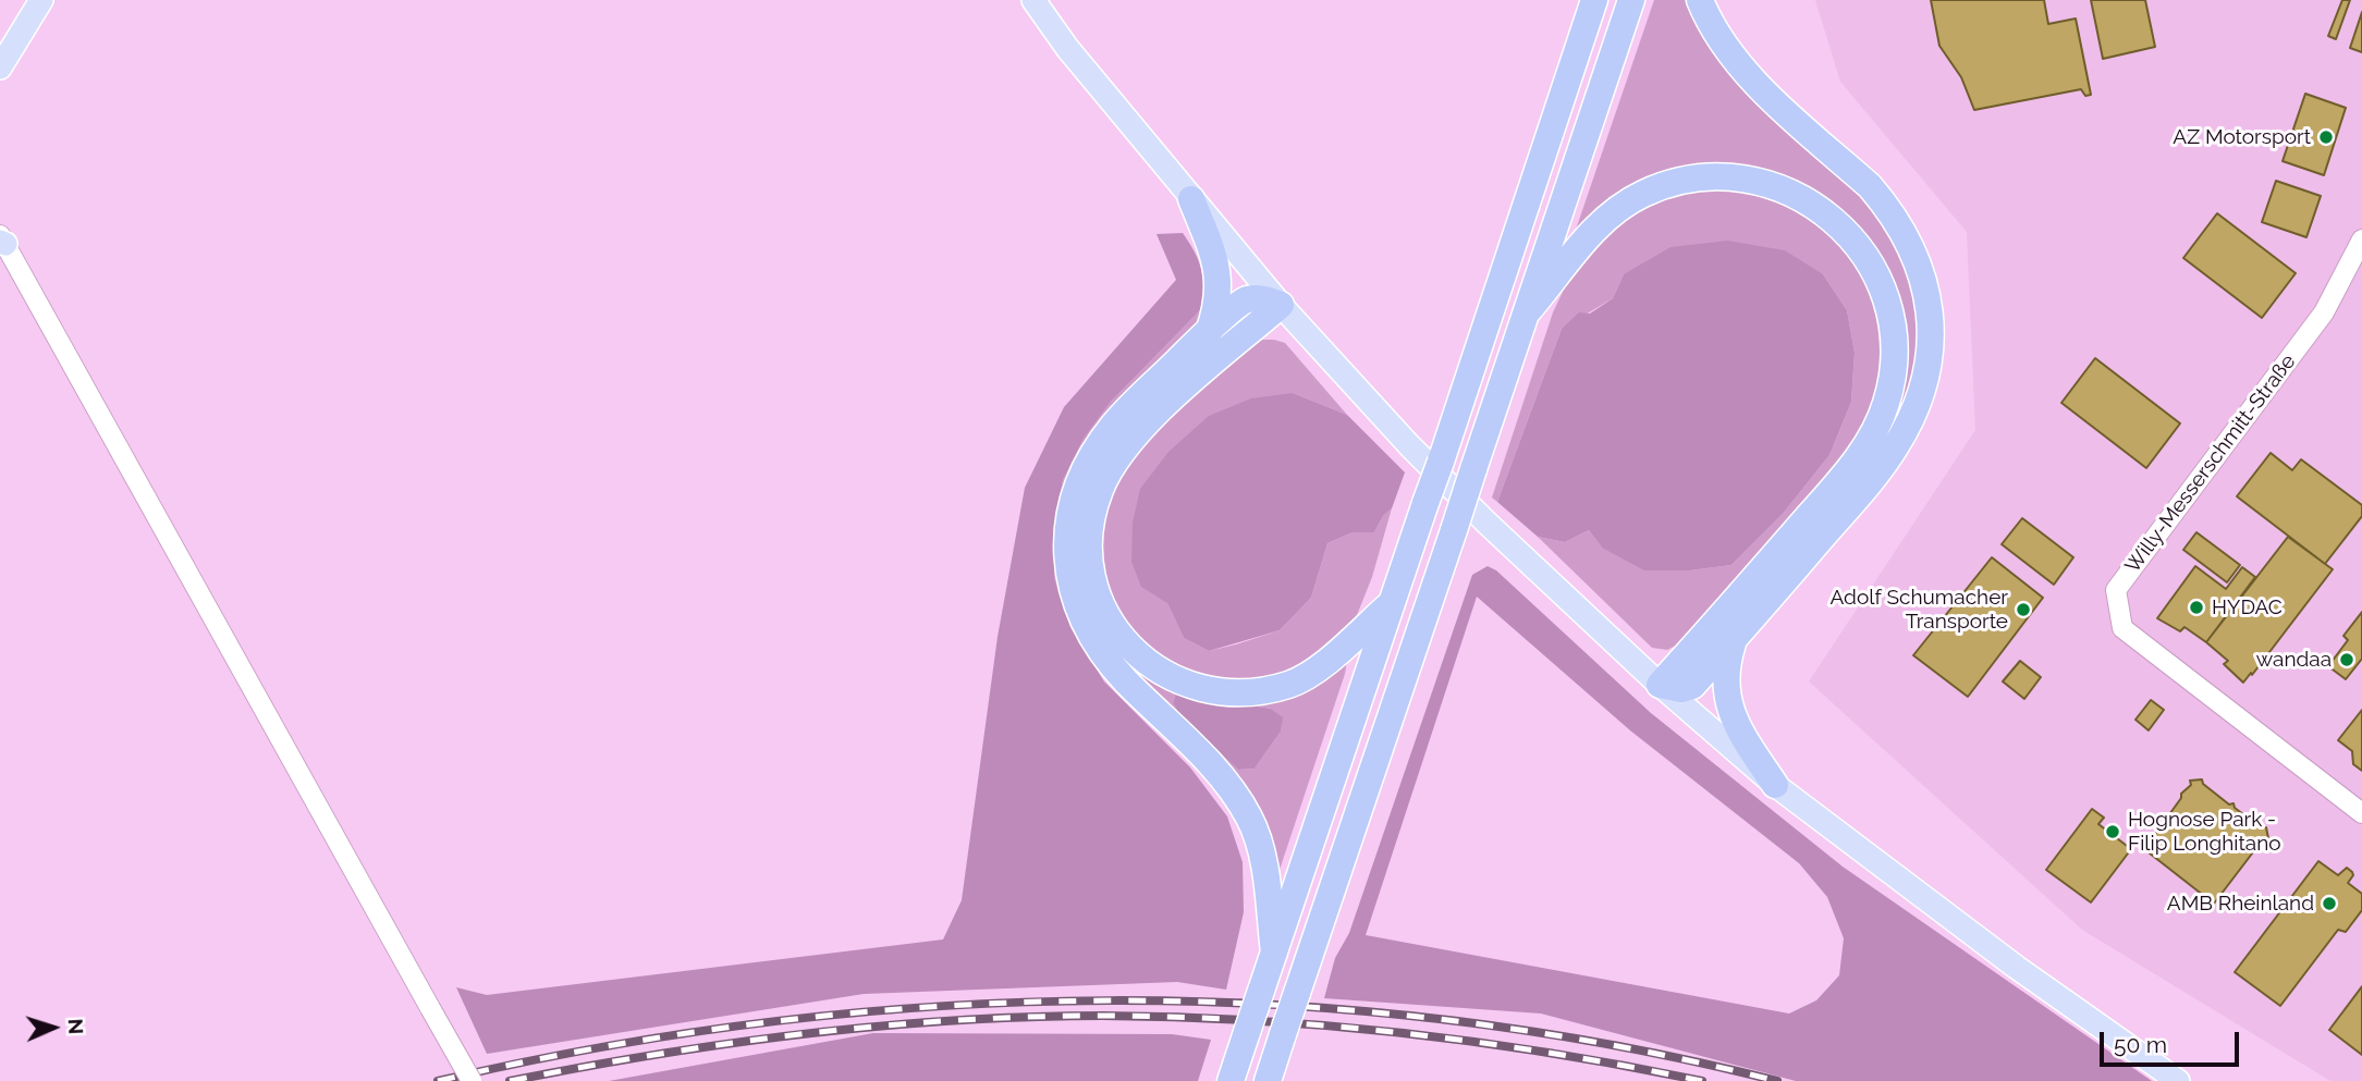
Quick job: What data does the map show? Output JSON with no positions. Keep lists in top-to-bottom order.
{
  "streets": {
    "street": ["Willy-Messerschmitt-Straße"]
  },
  "places": [
    "AZ Motorsport",
    "HYDAC",
    "Adolf Schumacher Transporte",
    "wandaa",
    "Hognose Park - Filip Longhitano",
    "AMB Rheinland"
  ],
  "scale_bar": "50 m",
  "north": "right"
}
